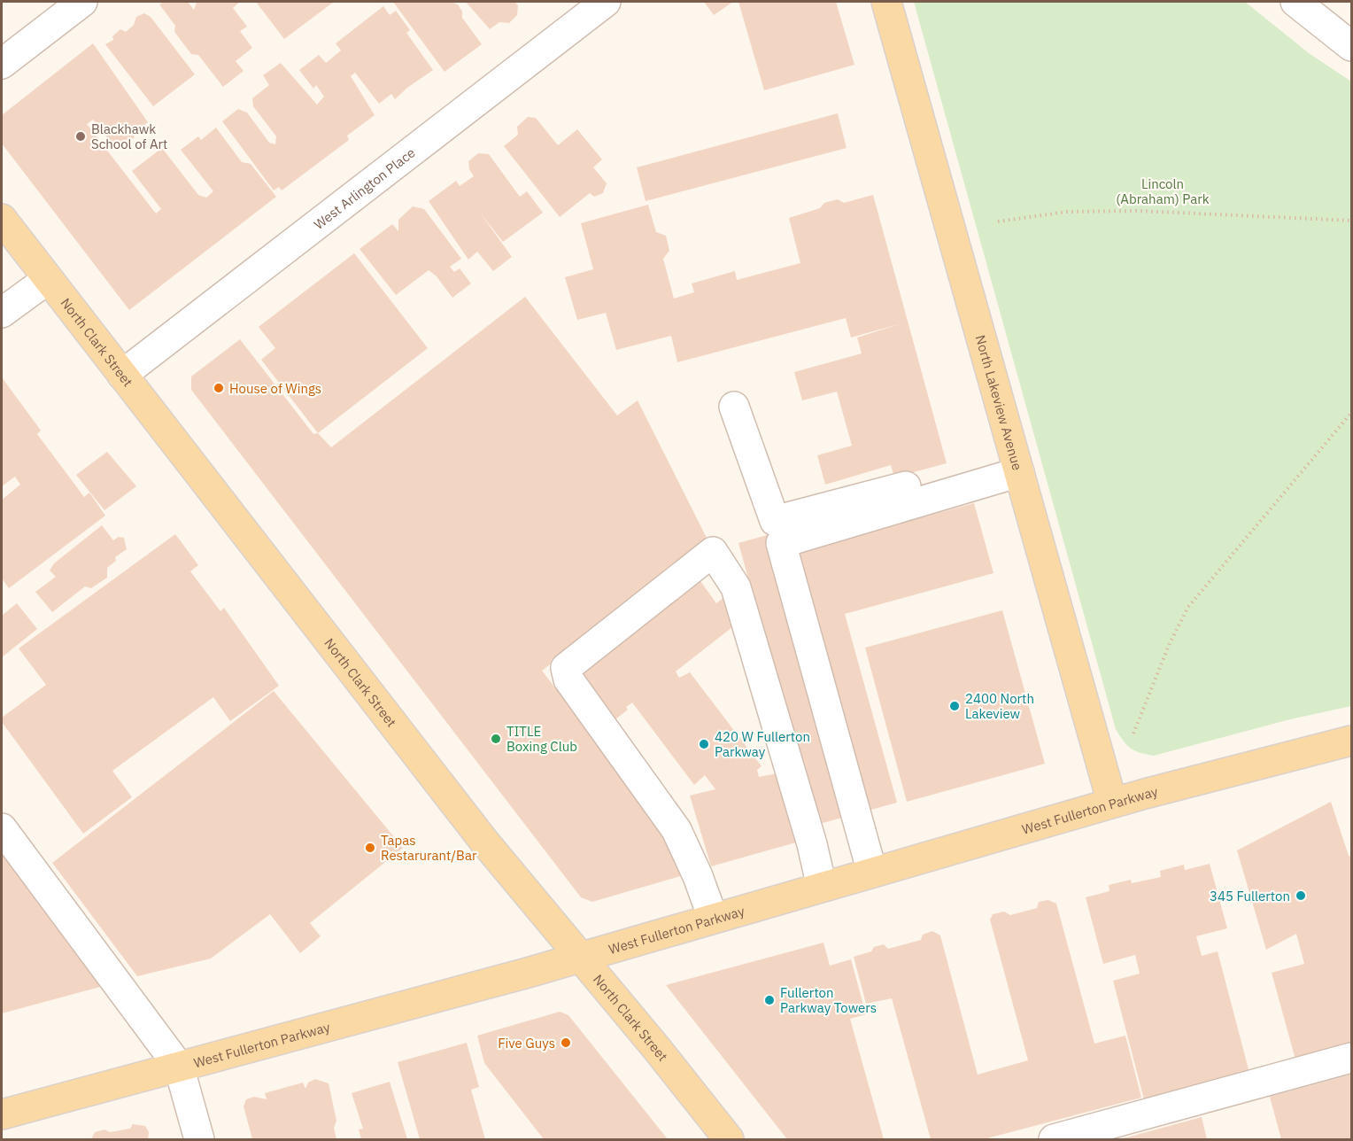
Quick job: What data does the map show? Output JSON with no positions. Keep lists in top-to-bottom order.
{
  "streets": {
    "main road": ["North Clark Street", "North Lakeview Avenue", "West Fullerton Parkway"],
    "street": ["West Arlington Place"]
  },
  "crossings": [
    ["West Arlington Place", "North Clark Street"],
    ["North Clark Street", "West Fullerton Parkway"],
    ["North Lakeview Avenue", "West Fullerton Parkway"]
  ],
  "parks": ["Lincoln (Abraham) Park"],
  "places": [
    "Blackhawk School of Art",
    "House of Wings",
    "2400 North Lakeview",
    "TITLE Boxing Club",
    "420 W Fullerton Parkway",
    "Tapas Restarurant/Bar",
    "345 Fullerton",
    "Fullerton Parkway Towers",
    "Five Guys"
  ]
}
